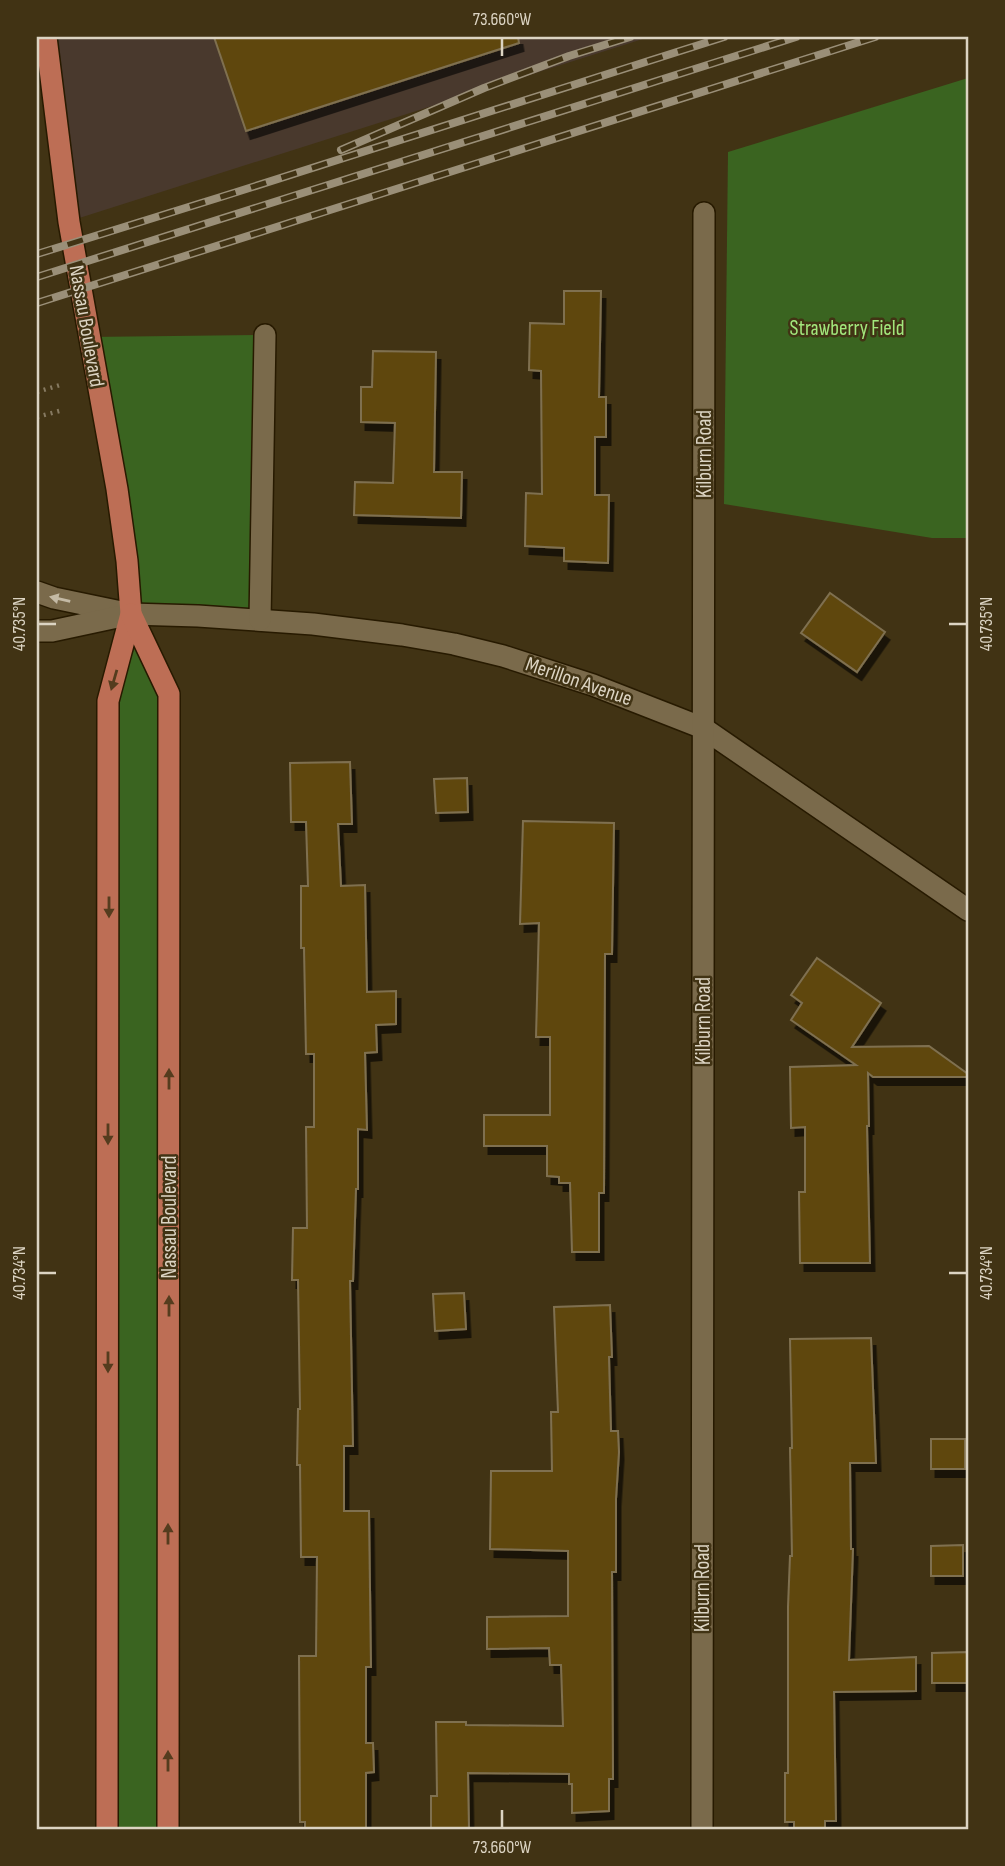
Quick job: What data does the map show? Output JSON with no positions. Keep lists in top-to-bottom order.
{
  "streets": {
    "main road": ["Nassau Boulevard"],
    "street": ["Kilburn Road", "Merillon Avenue"]
  },
  "crossings": [
    ["Nassau Boulevard", "Merillon Avenue"],
    ["Kilburn Road", "Merillon Avenue"]
  ],
  "parks": ["Strawberry Field"],
  "coordinates": ["73.660°W", "40.735°N", "40.734°N"]
}
